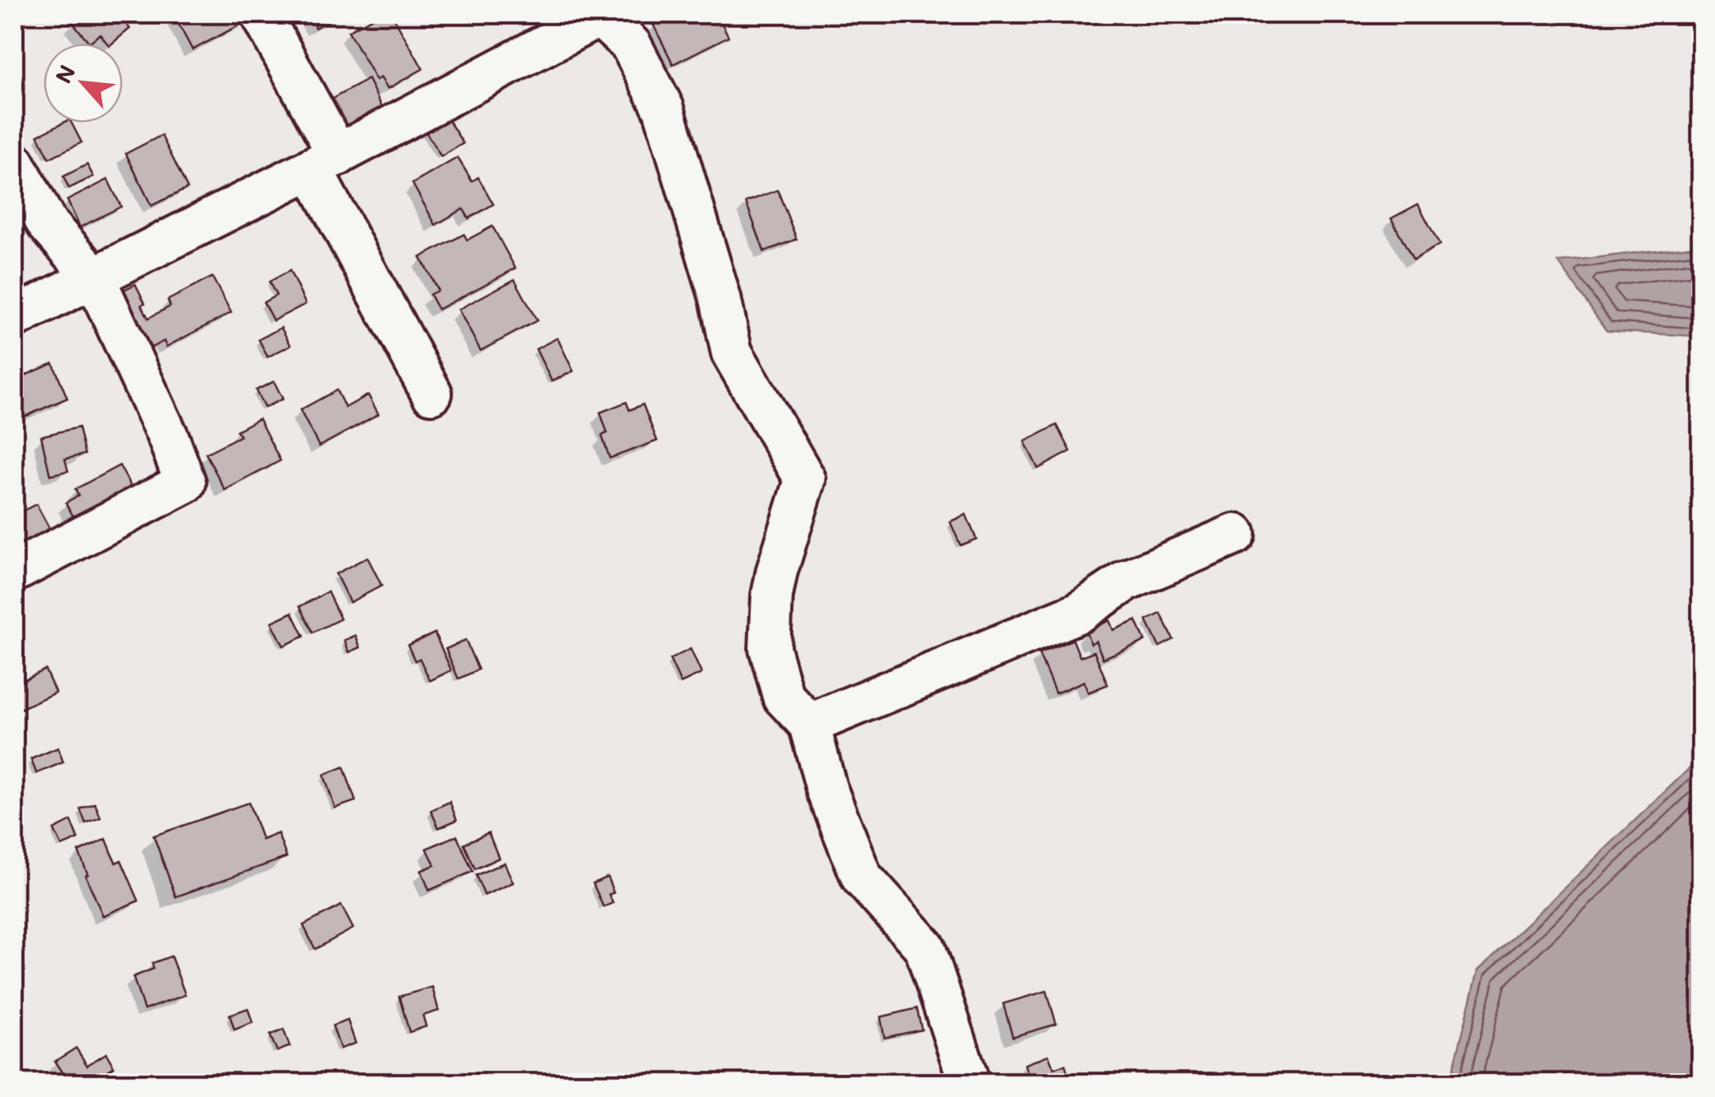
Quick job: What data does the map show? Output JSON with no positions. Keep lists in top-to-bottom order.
{
  "north": "top left"
}
